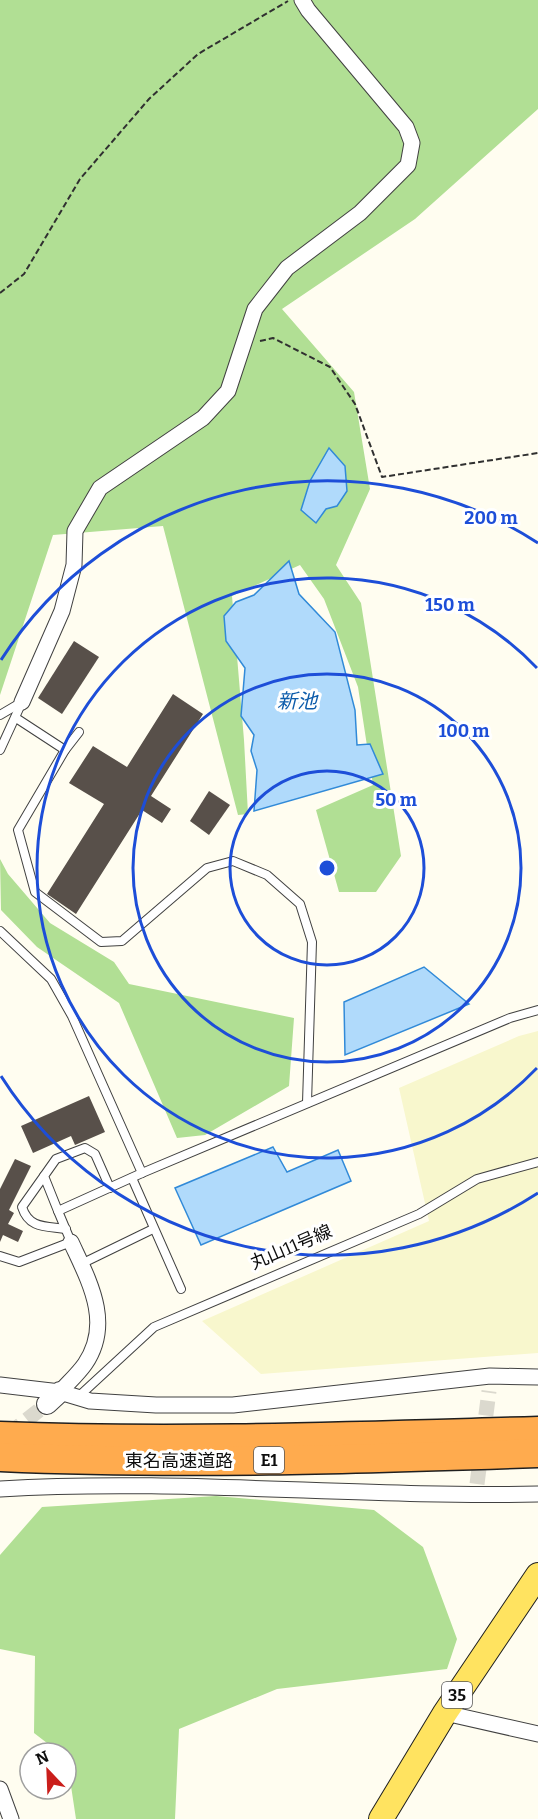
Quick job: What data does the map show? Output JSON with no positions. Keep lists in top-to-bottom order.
{
  "streets": {
    "highway": ["E1", "東名高速道路"],
    "main road": ["35"],
    "lane": ["丸山11号線"]
  },
  "water": ["新池"],
  "north": "top left",
  "rings": [
    "200 m",
    "150 m",
    "100 m",
    "50 m"
  ]
}
